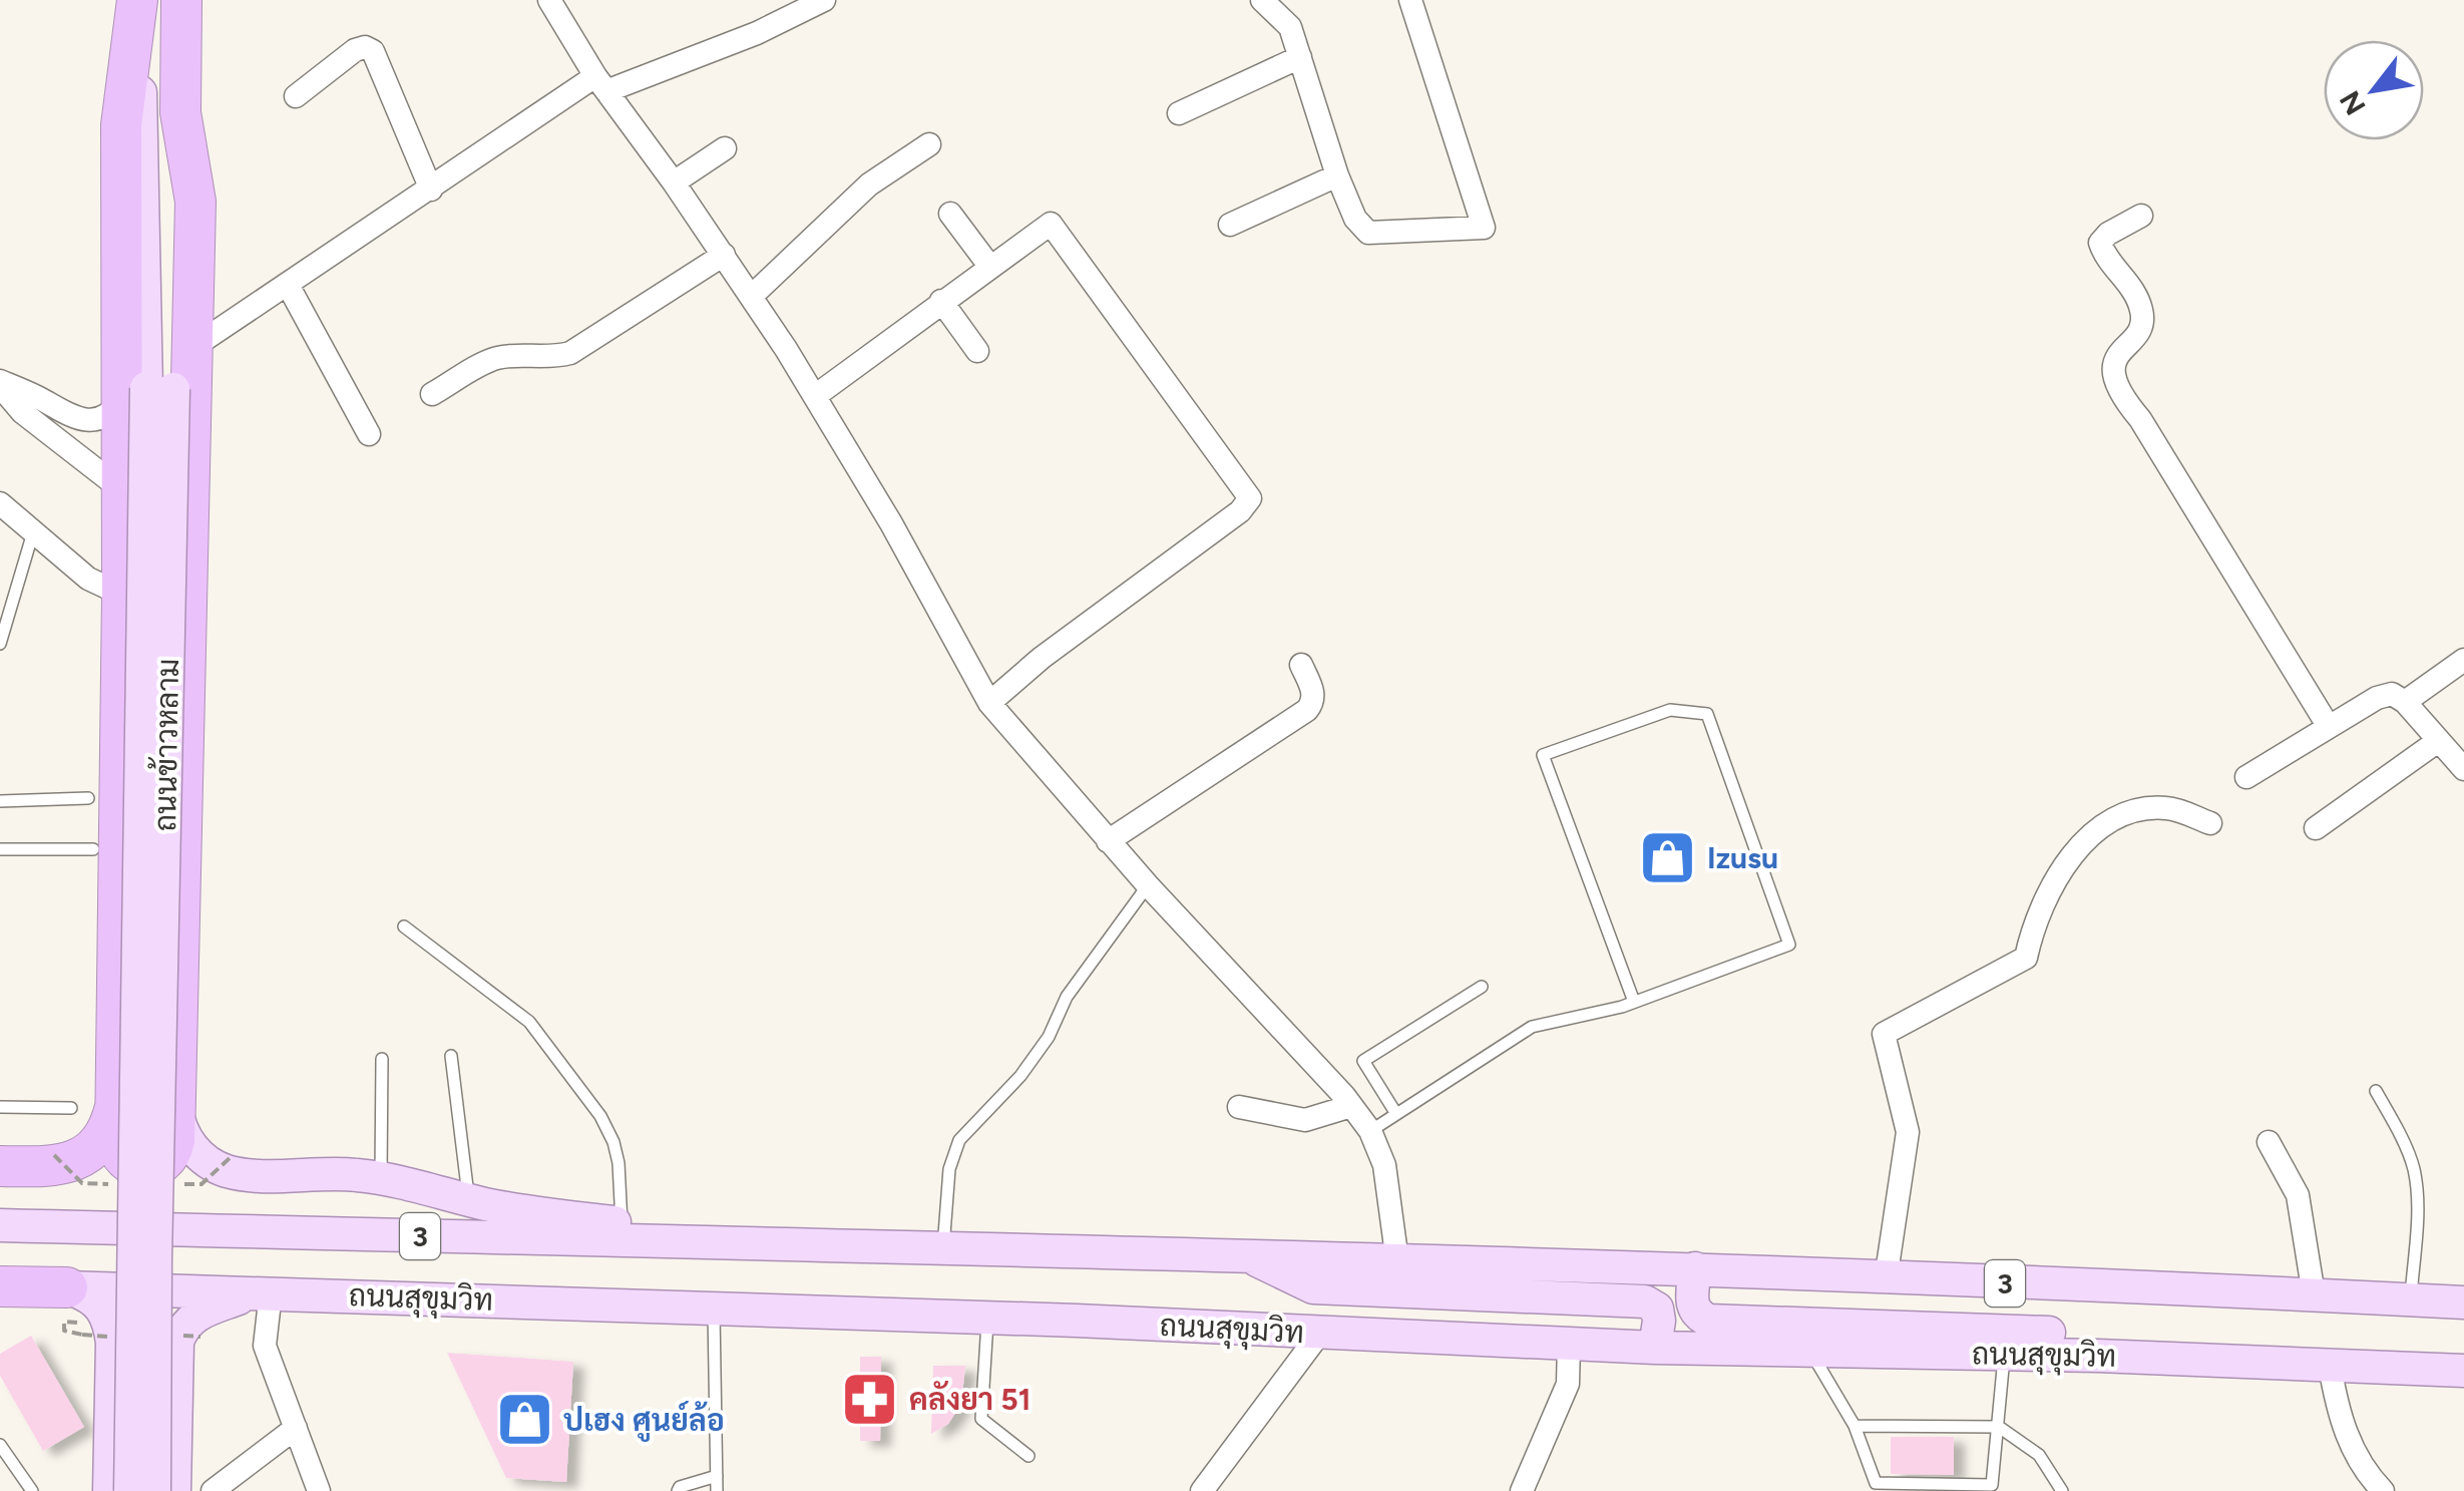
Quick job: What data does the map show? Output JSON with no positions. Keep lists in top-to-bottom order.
{
  "streets": {
    "highway": ["ถนนข้าวหลาม", "3", "ถนนสุขุมวิท"]
  },
  "places": {
    "shop": ["Izusu", "ปเฮง ศูนย์ล้อ"],
    "pharmacy": ["คลังยา 51"]
  },
  "north": "bottom left"
}
